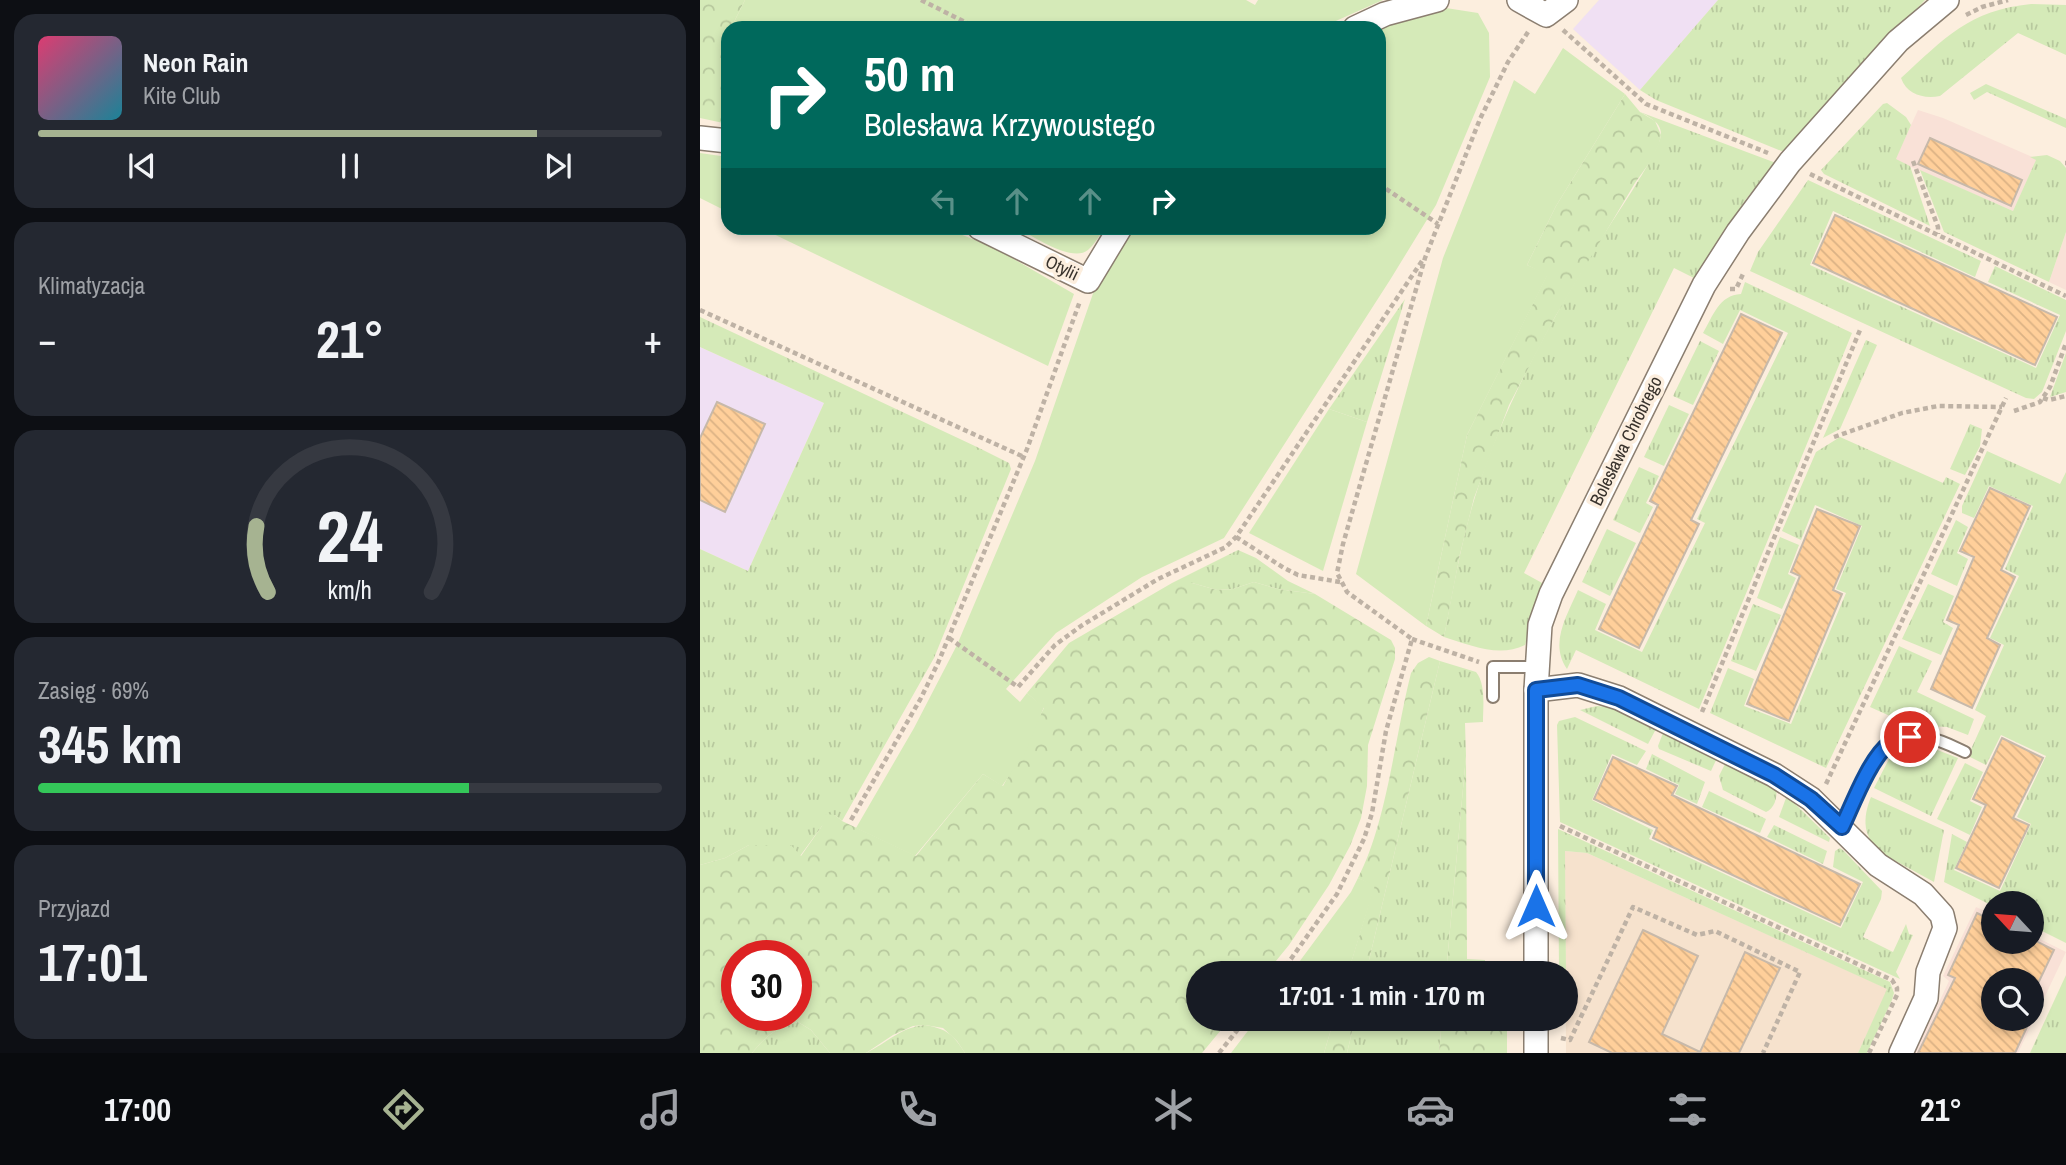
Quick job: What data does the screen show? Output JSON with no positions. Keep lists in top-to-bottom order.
{
  "streets": {
    "street": ["Otylii", "Bolesława Chrobrego"]
  },
  "north": "top left",
  "page": {
    "turn": ["50 m", "Bolesława Krzywoustego"],
    "song": ["Neon Rain", "Kite Club"],
    "tile": [
      "Klimatyzacja",
      ["Zasięg · 69%", "345 km"],
      ["Przyjazd", "17:01"]
    ],
    "heat": ["−", "21°", "+"],
    "limit": "30",
    "trip": "17:01 · 1 min · 170 m",
    "tabs": ["17:00", "21°"],
    "gauge": ["24", "km/h"]
  }
}
